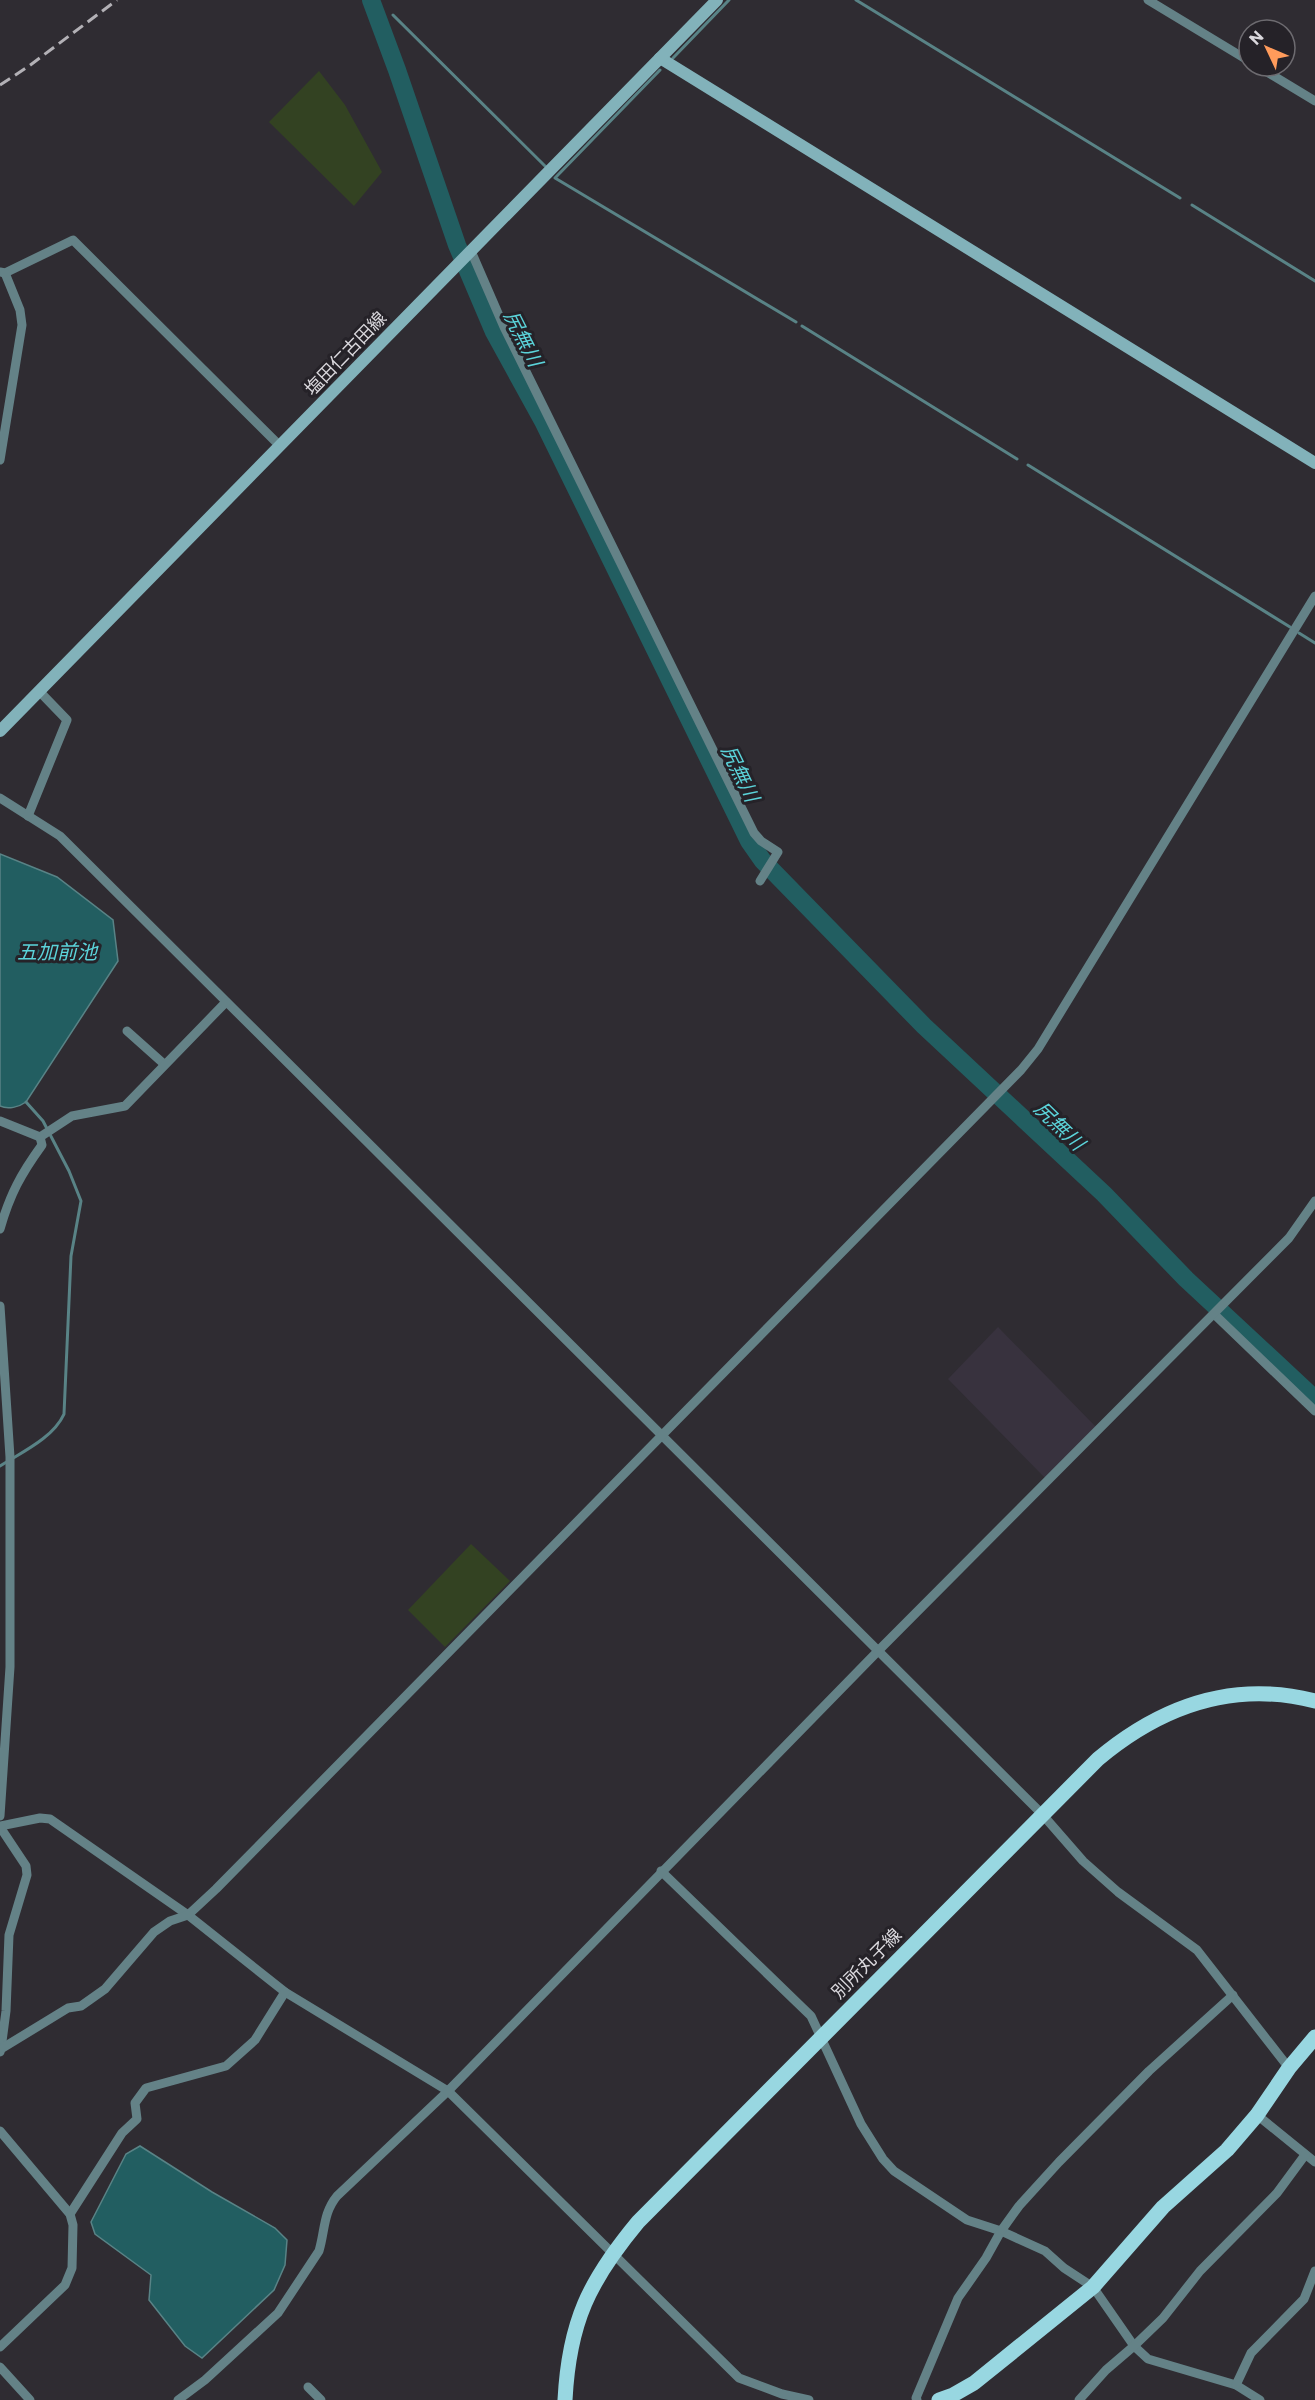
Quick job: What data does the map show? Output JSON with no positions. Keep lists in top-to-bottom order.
{
  "streets": {
    "main road": ["塩田仁古田線", "別所丸子線"]
  },
  "water": ["尻無川", "五加前池"],
  "north": "top left"
}
